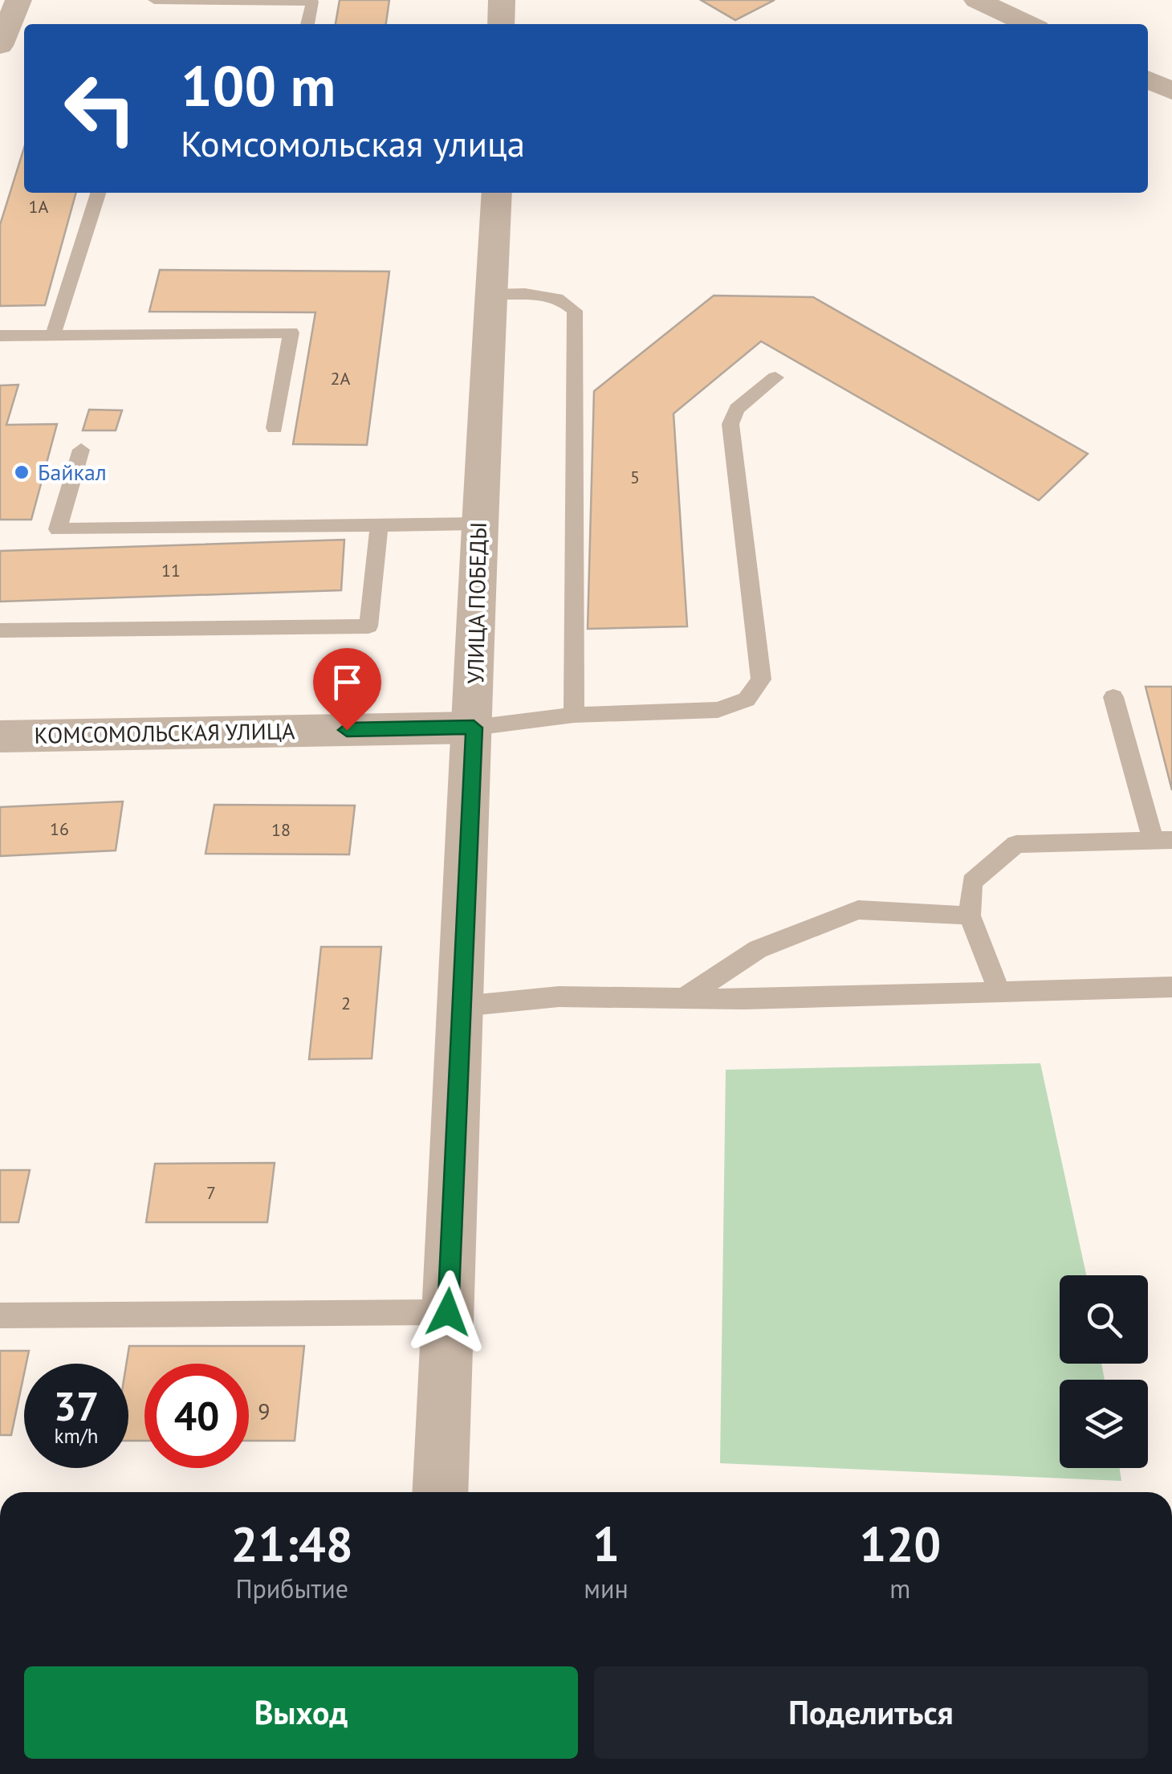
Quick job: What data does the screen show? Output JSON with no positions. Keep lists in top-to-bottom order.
{
  "streets": {
    "street": ["УЛИЦА ПОБЕДЫ", "КОМСОМОЛЬСКАЯ УЛИЦА"]
  },
  "crossings": [
    ["УЛИЦА ПОБЕДЫ", "КОМСОМОЛЬСКАЯ УЛИЦА"]
  ],
  "places": ["Байкал"],
  "house_numbers": [
    "1А",
    "2А",
    "5",
    "11",
    "16",
    "18",
    "2",
    "7",
    "9"
  ],
  "page": {
    "turn": ["100 m", "Комсомольская улица"],
    "speed": "37 km/h",
    "limit": "40",
    "eta": [
      "21:48",
      "Прибытие",
      "1",
      "мин",
      "120",
      "m"
    ],
    "buttons": ["Выход", "Поделиться"]
  }
}
